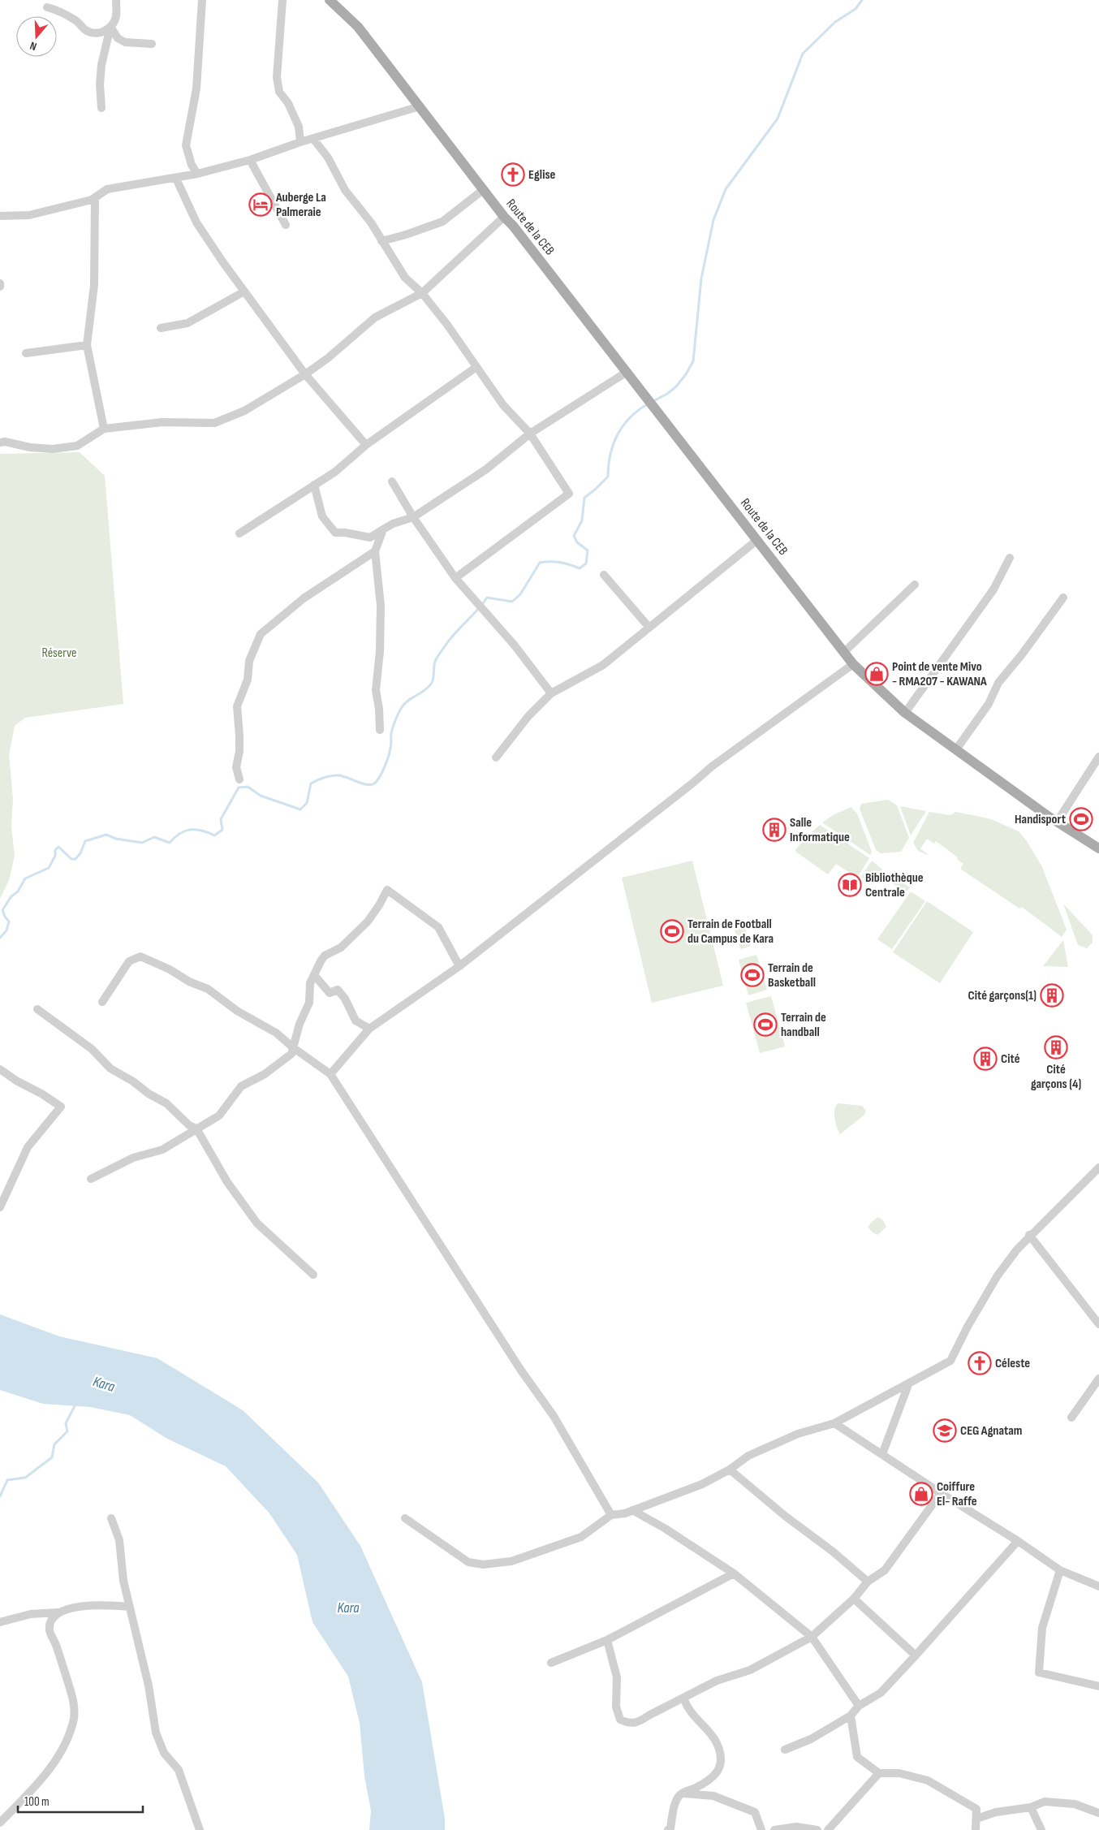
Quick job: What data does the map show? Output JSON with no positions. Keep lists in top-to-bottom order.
{
  "streets": {
    "main road": ["Route de la CEB"]
  },
  "water": ["Kara"],
  "parks": ["Réserve"],
  "places": {
    "church": ["Eglise", "Céleste"],
    "hotel": ["Auberge La Palmeraie"],
    "shop": ["Point de vente Mivo - RMA207 - KAWANA", "Coiffure El- Raffe"],
    "sports": [
      "Handisport",
      "Terrain de Football du Campus de Kara",
      "Terrain de Basketball",
      "Terrain de handball"
    ],
    "building": [
      "Salle Informatique",
      "Cité garçons(1)",
      "Cité garçons (4)",
      "Cité"
    ],
    "library": ["Bibliothèque Centrale"],
    "school or university": ["CEG Agnatam"]
  },
  "scale_bar": "100 m",
  "north": "bottom"
}
